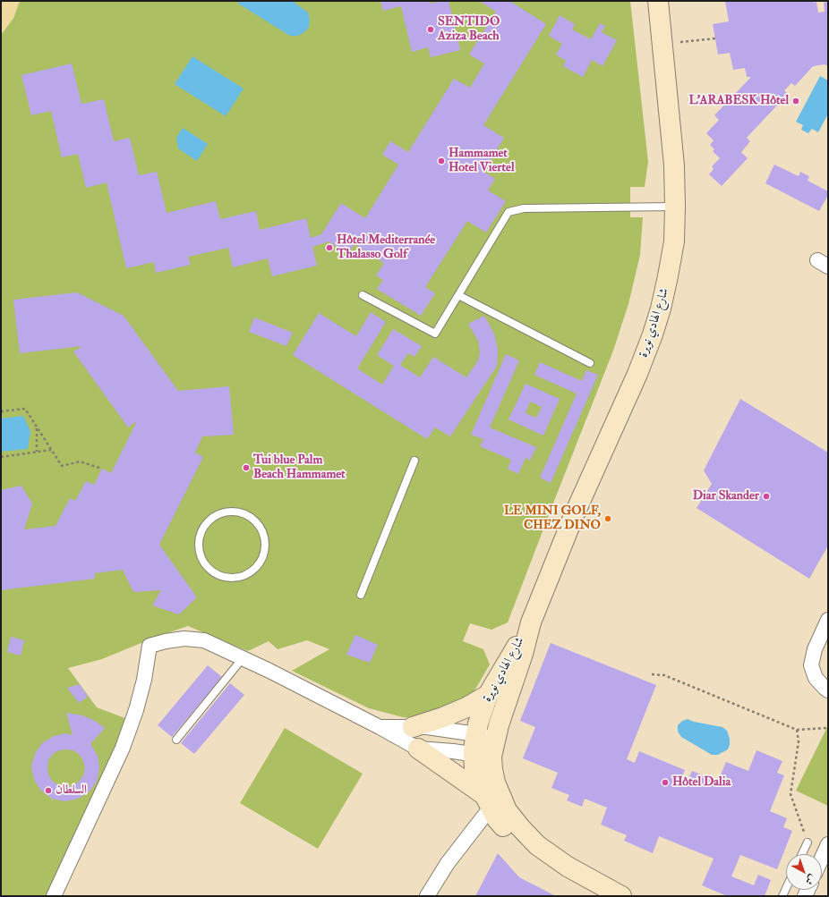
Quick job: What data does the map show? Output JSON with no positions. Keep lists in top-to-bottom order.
{
  "streets": {
    "street": ["شارع الهادي نويرة"]
  },
  "places": [
    "SENTIDO Aziza Beach",
    "L'ARABESK Hôtel",
    "Hammamet Hotel Viertel",
    "Hôtel Mediterranée Thalasso Golf",
    "Tui blue Palm Beach Hammamet",
    "Diar Skander",
    "LE MINI GOLF, CHEZ DINO",
    "Hôtel Dalia",
    "السلطان"
  ],
  "north": "bottom right"
}
